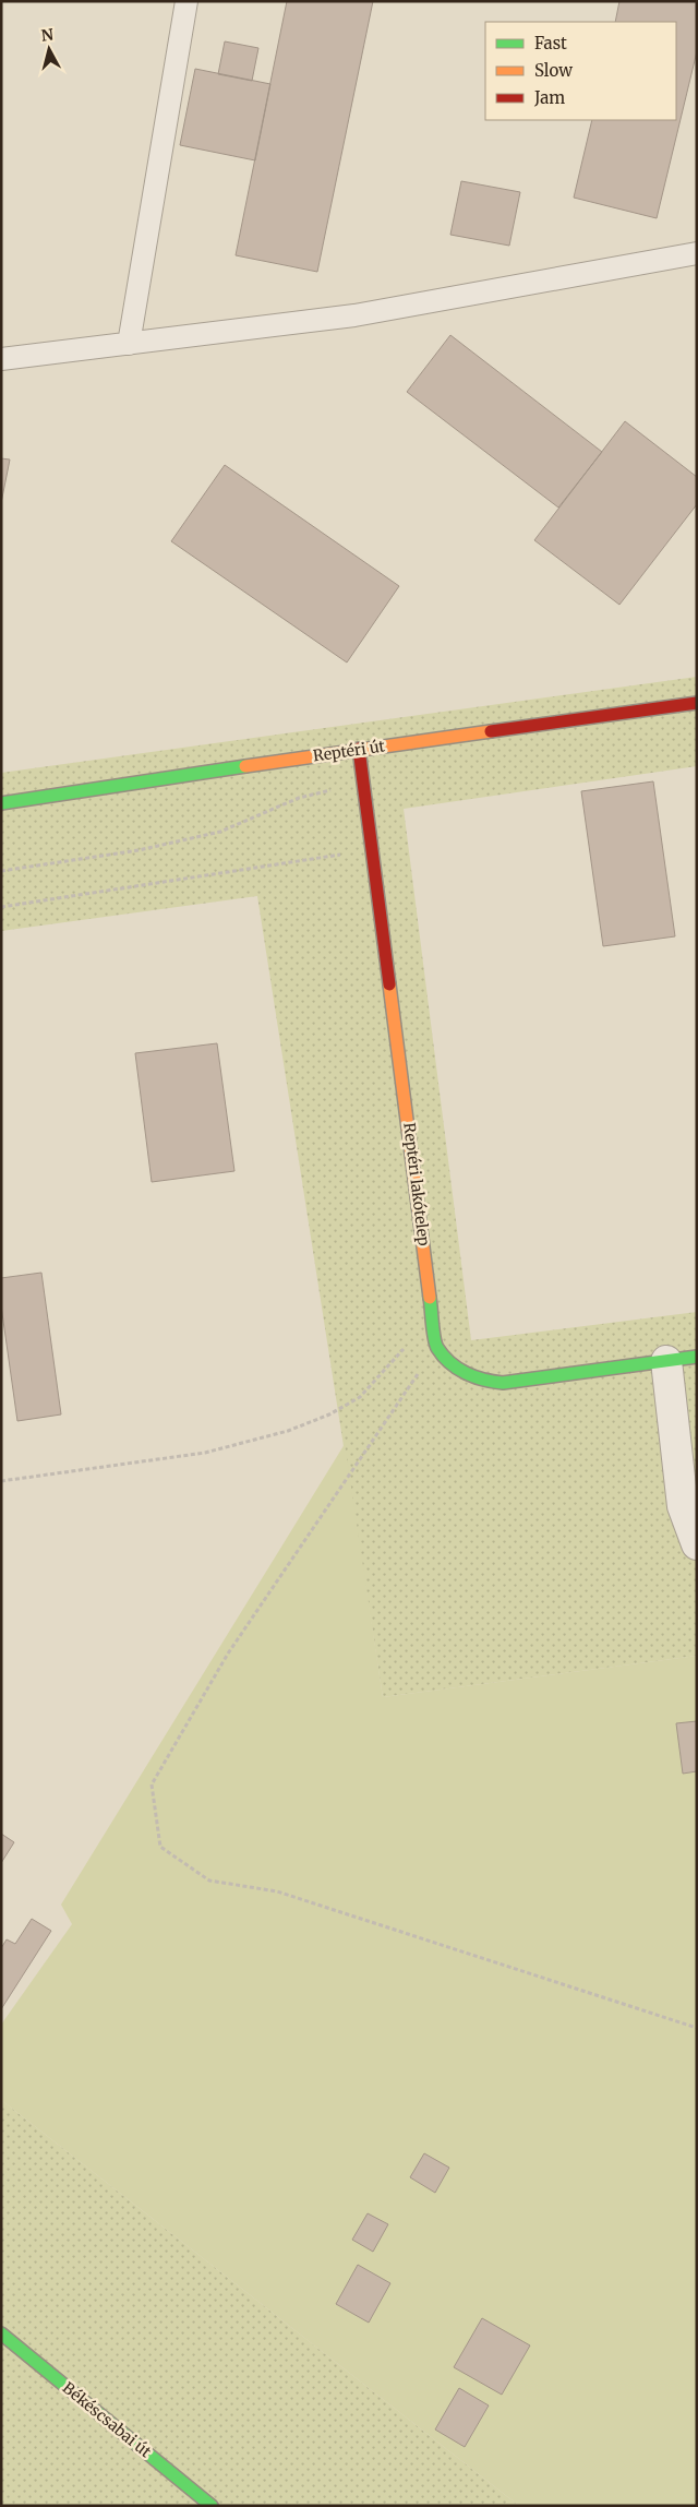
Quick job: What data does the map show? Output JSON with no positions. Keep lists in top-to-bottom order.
{
  "streets": {
    "street": ["Reptéri út", "Reptéri lakótelep", "Békéscsabai út"]
  },
  "crossings": [
    ["Reptéri út", "Reptéri lakótelep"]
  ],
  "legend": ["Fast", "Slow", "Jam"],
  "north": "top"
}
